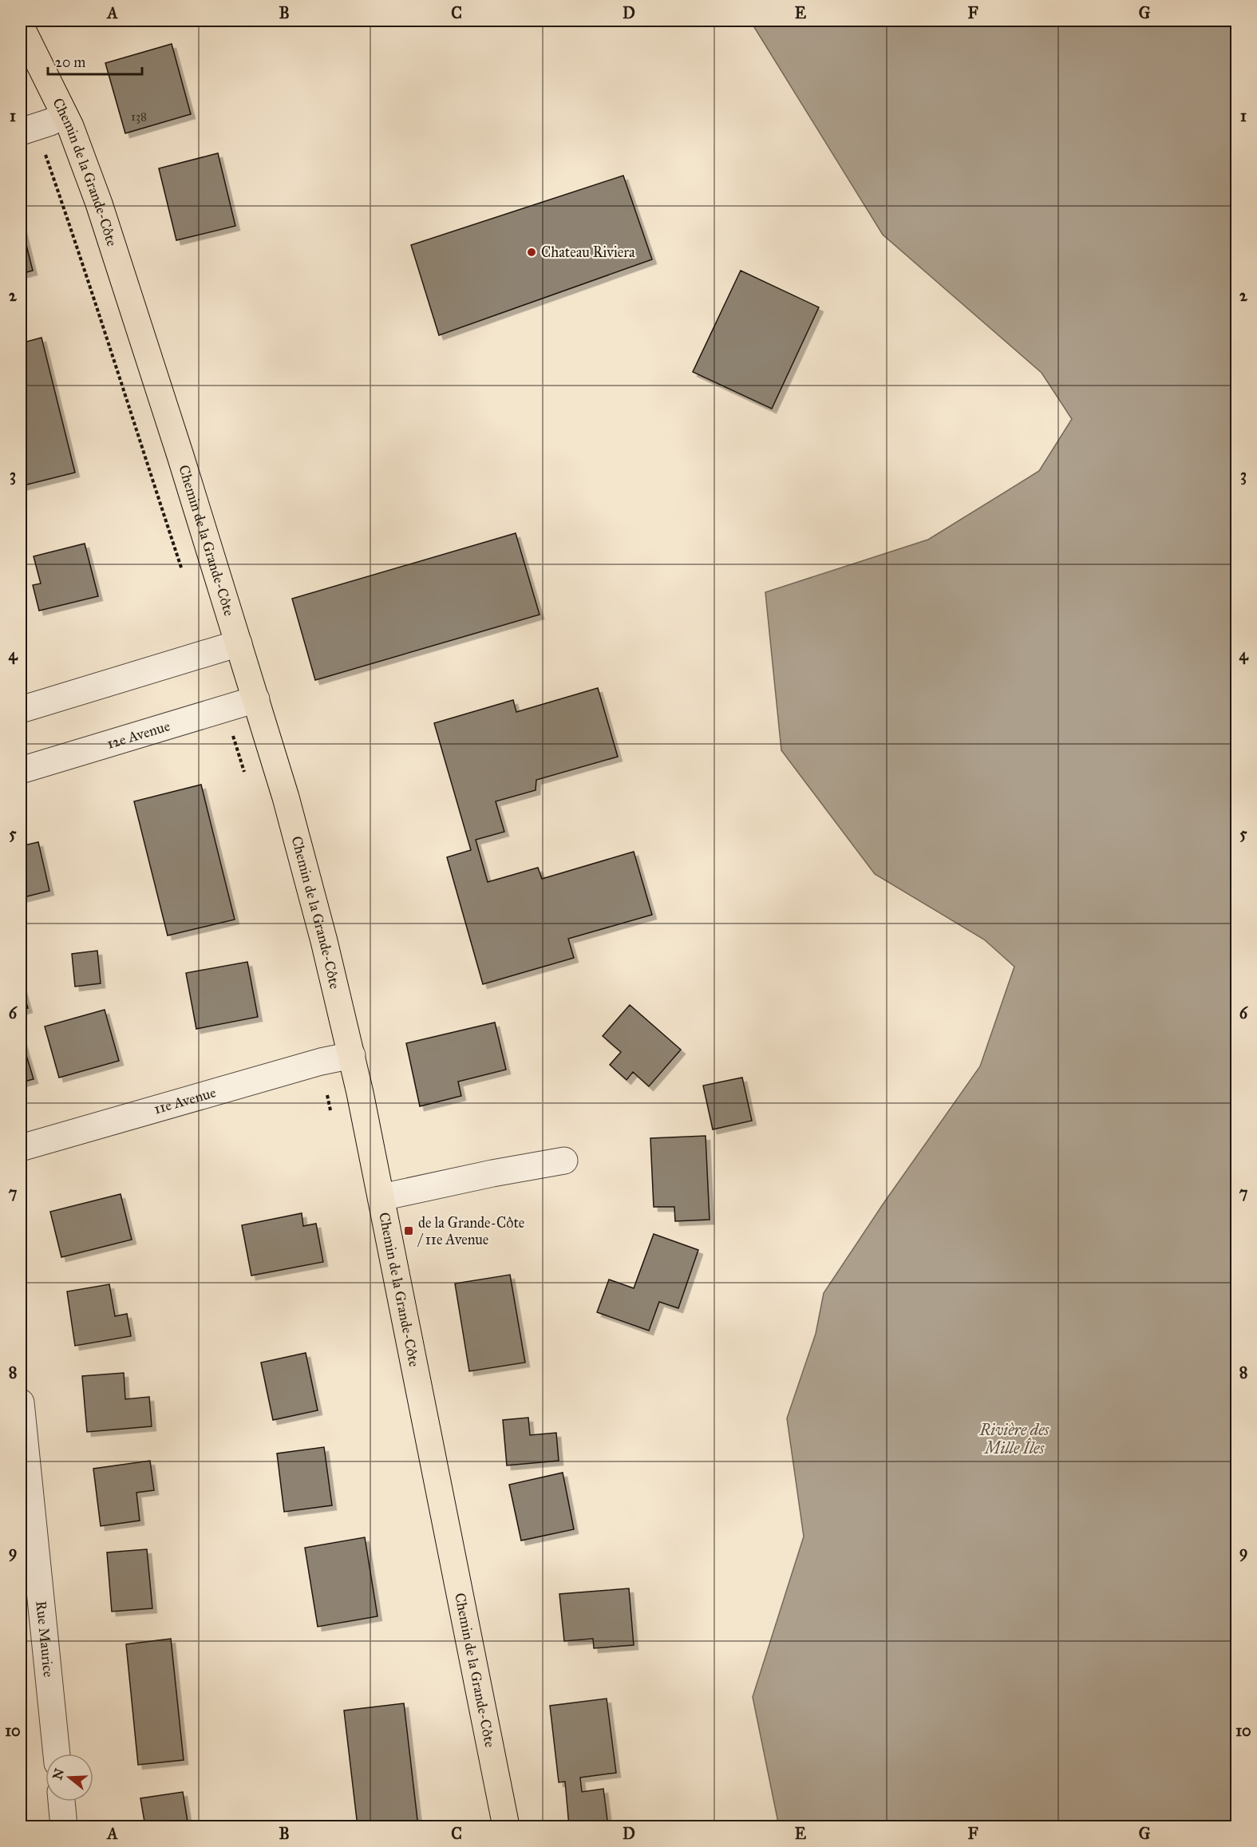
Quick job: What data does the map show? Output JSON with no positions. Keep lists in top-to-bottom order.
{
  "streets": {
    "main road": ["Chemin de la Grande-Côte"],
    "street": ["12e Avenue", "11e Avenue", "Rue Maurice"]
  },
  "crossings": [
    ["Chemin de la Grande-Côte", "12e Avenue"],
    ["Chemin de la Grande-Côte", "11e Avenue"]
  ],
  "water": ["Rivière des Mille Îles"],
  "places": {
    "other": ["Chateau Riviera"],
    "transit": ["de la Grande-Côte / 11e Avenue"]
  },
  "house_numbers": ["138"],
  "scale_bar": "20 m",
  "north": "left",
  "grid": {
    "columns": [
      "A",
      "B",
      "C",
      "D",
      "E",
      "F",
      "G"
    ],
    "rows": [
      "1",
      "2",
      "3",
      "4",
      "5",
      "6",
      "7",
      "8",
      "9",
      "10"
    ]
  }
}
